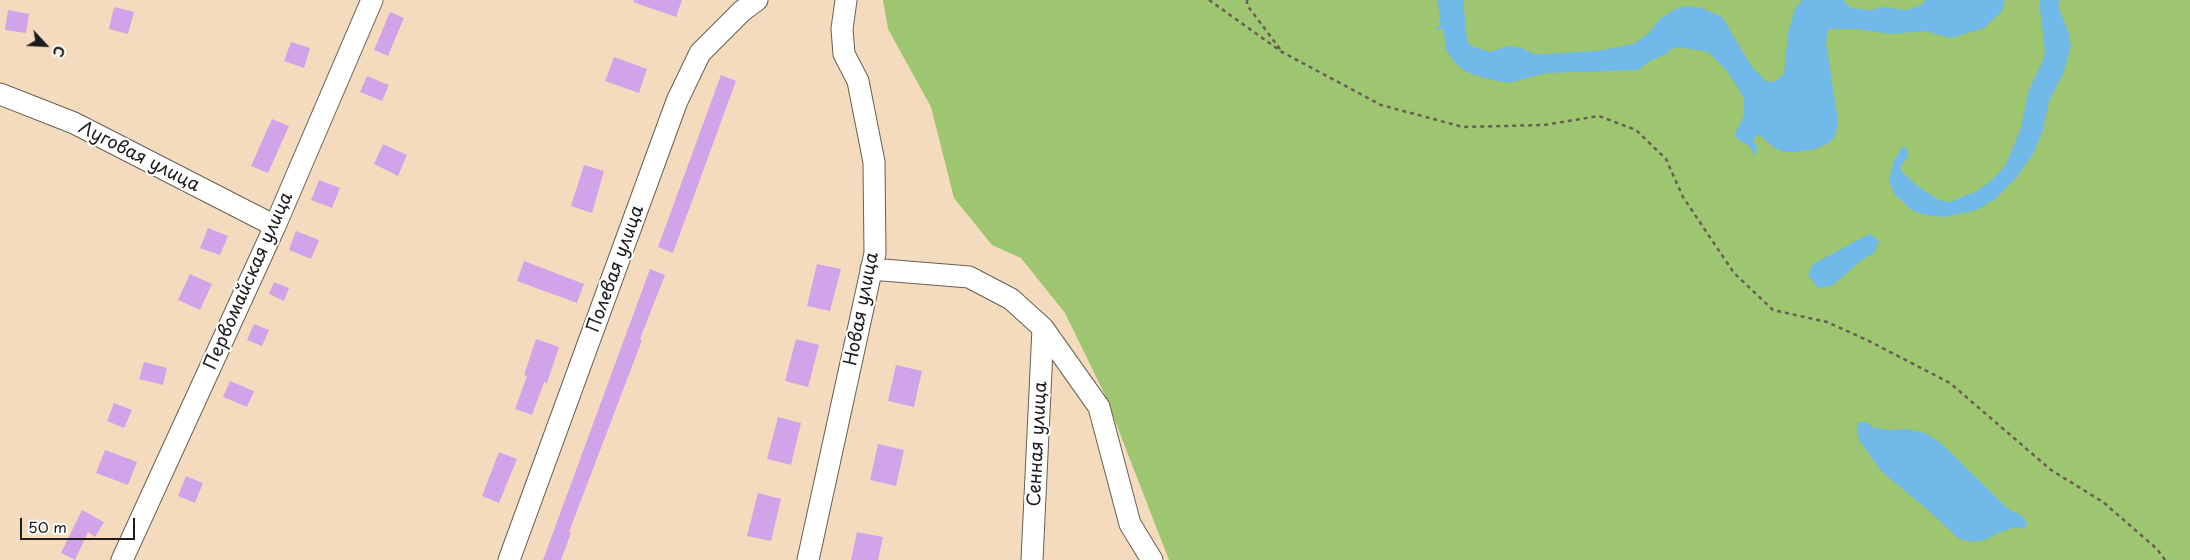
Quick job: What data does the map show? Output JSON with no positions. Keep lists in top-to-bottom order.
{
  "streets": {
    "street": [
      "Луговая улица",
      "Полевая улица",
      "Первомайская улица",
      "Новая улица",
      "Сенная улица"
    ]
  },
  "crossings": [
    ["Луговая улица", "Первомайская улица"]
  ],
  "scale_bar": "50 m",
  "north": "bottom right"
}
